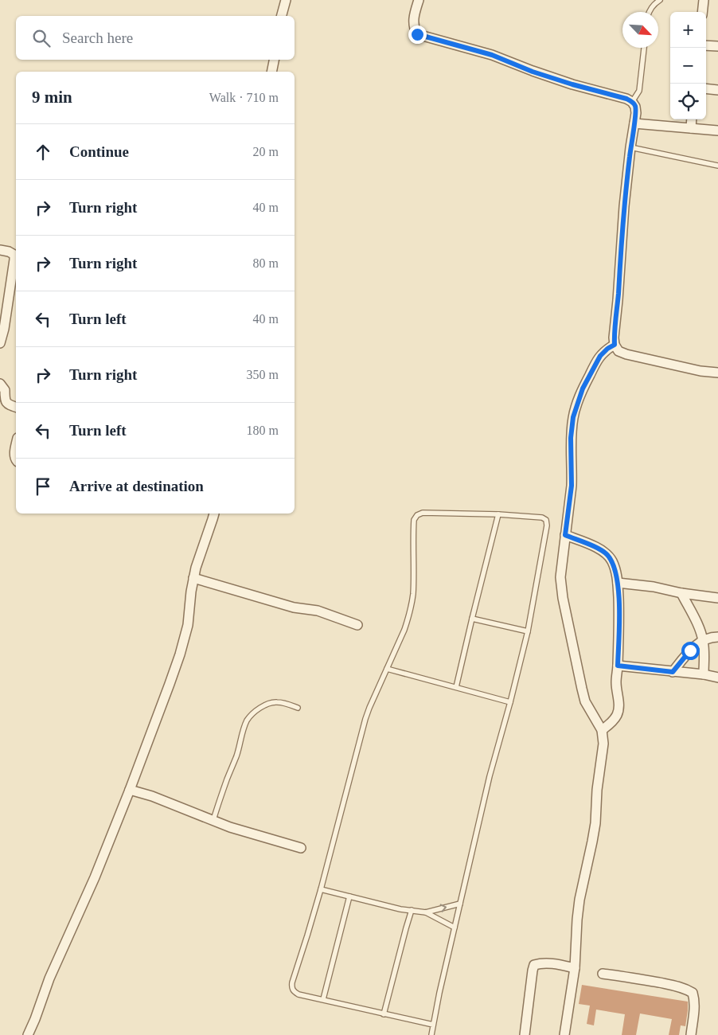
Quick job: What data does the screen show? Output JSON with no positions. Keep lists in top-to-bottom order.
{
  "north": "bottom right",
  "page": {
    "map_buttons": ["+", "−"],
    "search": "Search here",
    "heading": ["9 min", "Walk · 710 m"],
    "list": [
      ["Continue", "20 m"],
      ["Turn right", "40 m"],
      ["Turn right", "80 m"],
      ["Turn left", "40 m"],
      ["Turn right", "350 m"],
      ["Turn left", "180 m"],
      "Arrive at destination"
    ]
  }
}
